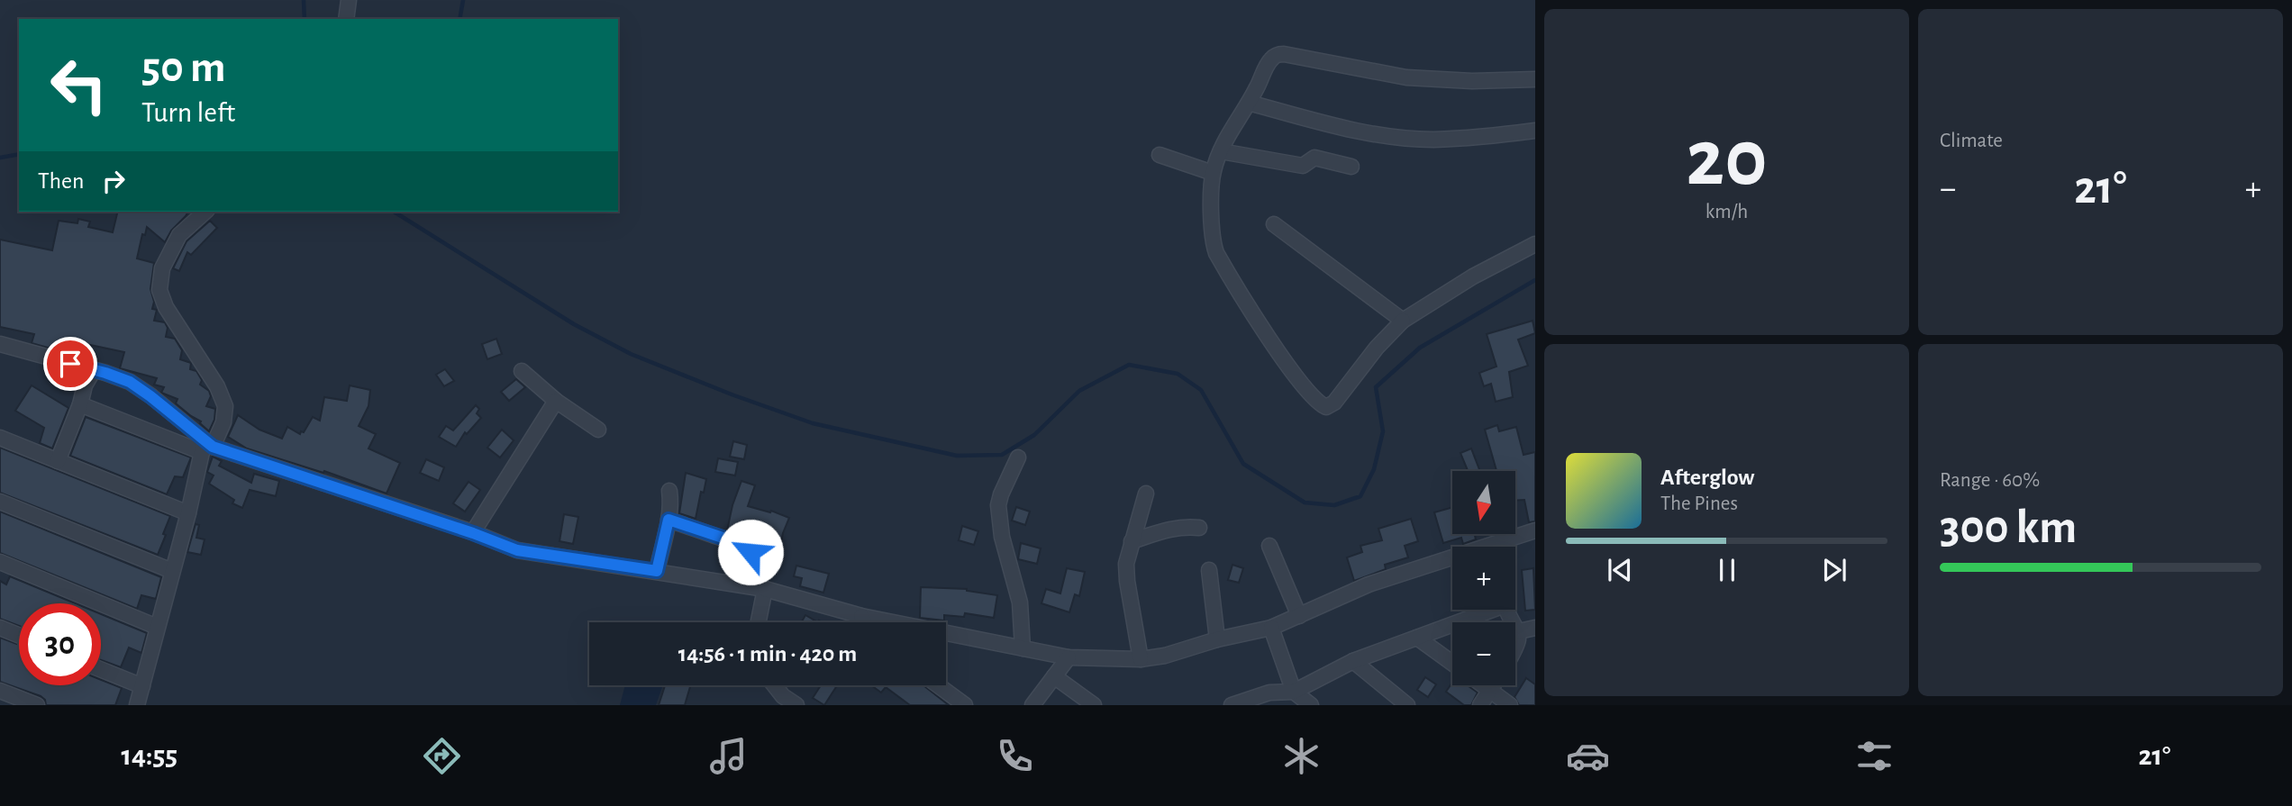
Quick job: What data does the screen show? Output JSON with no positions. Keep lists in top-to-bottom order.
{
  "north": "bottom",
  "page": {
    "tile": [
      ["20", "km/h"],
      "Climate",
      ["Range · 60%", "300 km"]
    ],
    "turn": ["50 m", "Turn left"],
    "then": "Then",
    "heat": ["−", "21°", "+"],
    "song": ["Afterglow", "The Pines"],
    "map_buttons": ["+", "−"],
    "limit": "30",
    "trip": "14:56 · 1 min · 420 m",
    "tabs": ["14:55", "21°"]
  }
}
